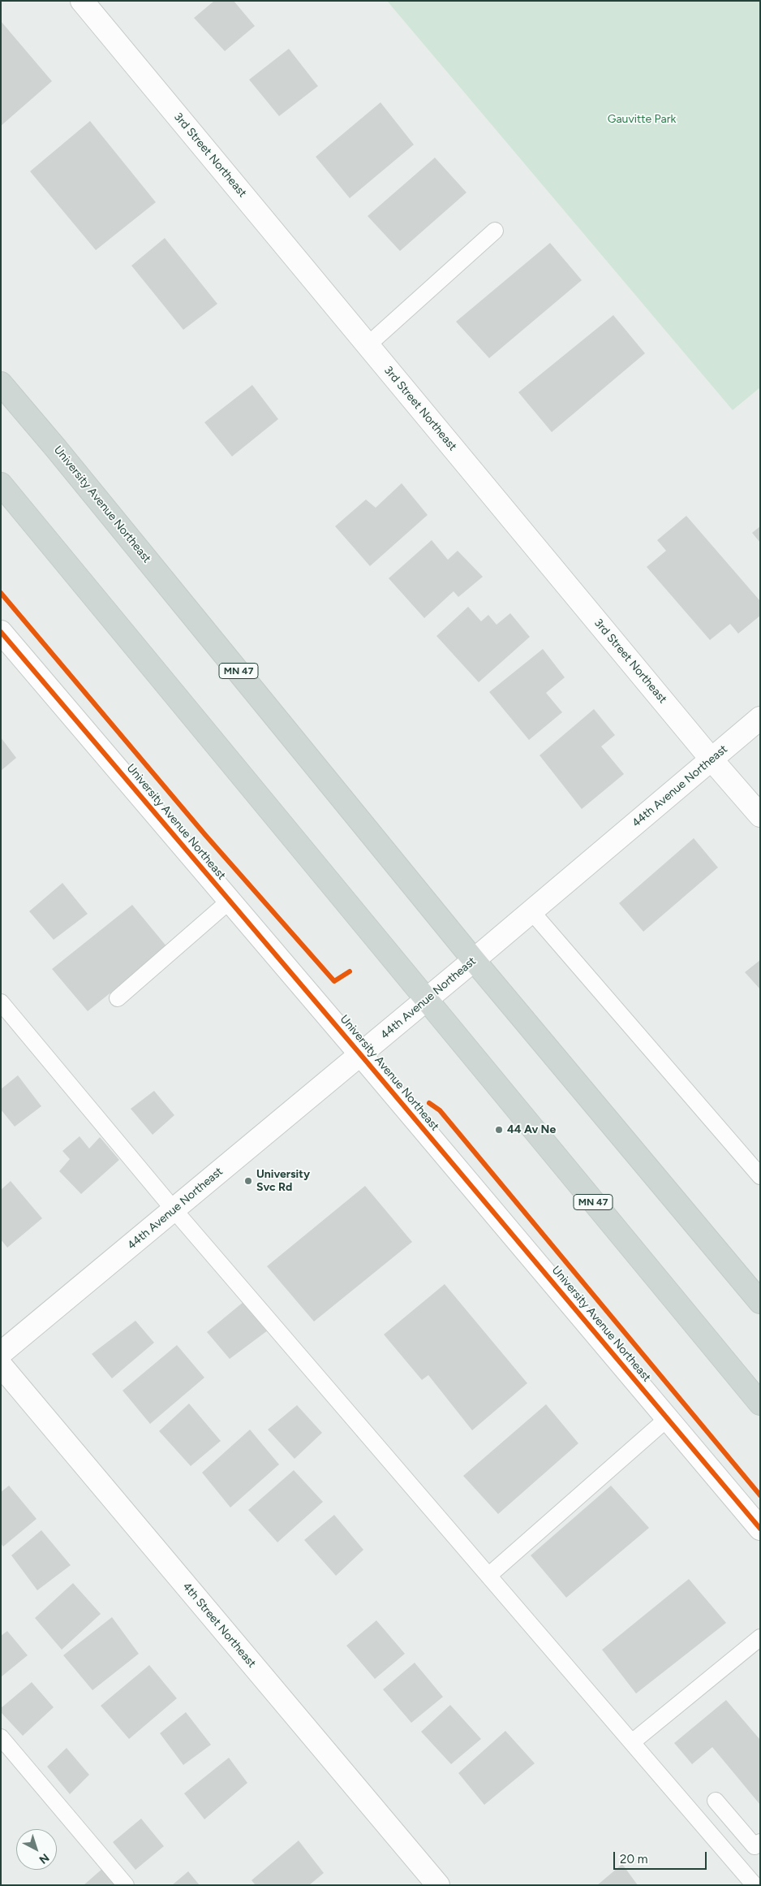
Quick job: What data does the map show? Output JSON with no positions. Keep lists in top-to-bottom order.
{
  "streets": {
    "main road": ["University Avenue Northeast", "MN 47"],
    "street": ["3rd Street Northeast", "44th Avenue Northeast", "4th Street Northeast"]
  },
  "crossings": [
    ["3rd Street Northeast", "44th Avenue Northeast"],
    ["University Avenue Northeast", "44th Avenue Northeast"],
    ["MN 47", "44th Avenue Northeast"]
  ],
  "parks": ["Gauvitte Park"],
  "places": ["44 Av Ne", "University Svc Rd"],
  "scale_bar": "20 m",
  "north": "bottom right"
}
